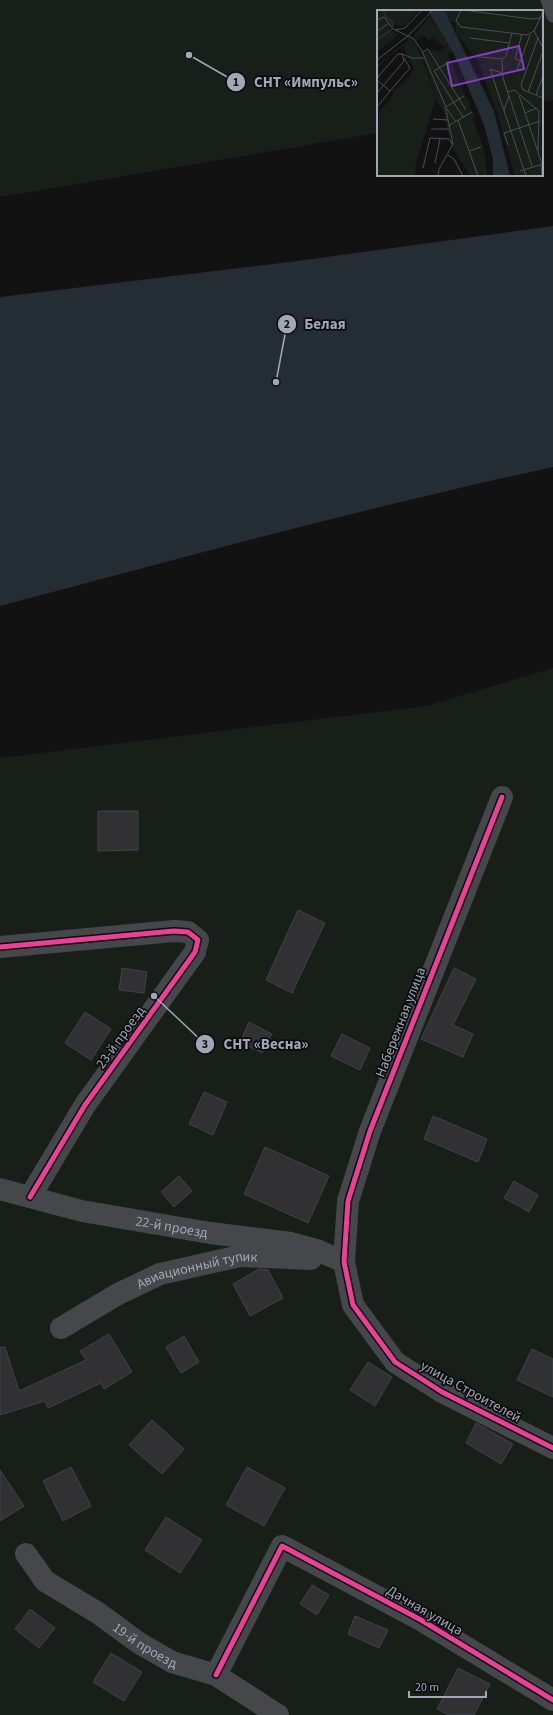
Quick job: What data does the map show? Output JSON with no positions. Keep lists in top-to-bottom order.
{
  "streets": {
    "street": [
      "Набережная улица",
      "23-й проезд",
      "22-й проезд",
      "Авиационный тупик",
      "улица Строителей",
      "Дачная улица",
      "19-й проезд"
    ]
  },
  "crossings": [
    ["Набережная улица", "22-й проезд"],
    ["Набережная улица", "Авиационный тупик"],
    ["Набережная улица", "улица Строителей"],
    ["23-й проезд", "22-й проезд"],
    ["22-й проезд", "Авиационный тупик"],
    ["22-й проезд", "улица Строителей"],
    ["Авиационный тупик", "улица Строителей"],
    ["Дачная улица", "19-й проезд"]
  ],
  "places": ["СНТ «Импульс»", "Белая", "СНТ «Весна»"],
  "scale_bar": "20 m"
}
